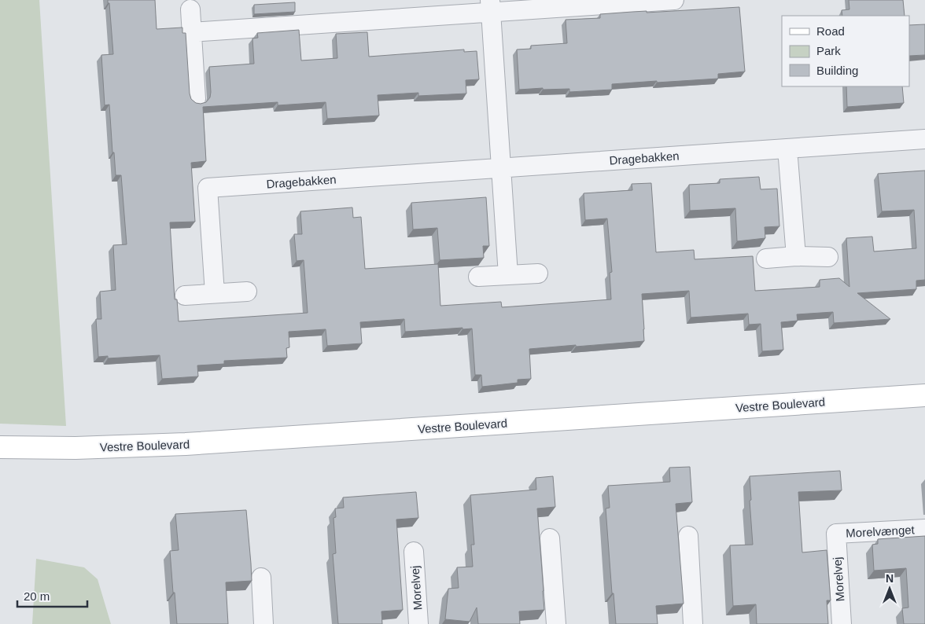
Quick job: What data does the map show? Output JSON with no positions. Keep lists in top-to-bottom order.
{
  "streets": {
    "street": [
      "Dragebakken",
      "Vestre Boulevard",
      "Morelvænget",
      "Morelvej"
    ]
  },
  "crossings": [
    ["Morelvænget", "Morelvej"]
  ],
  "legend": ["Road", "Park", "Building"],
  "scale_bar": "20 m",
  "north": "top"
}
